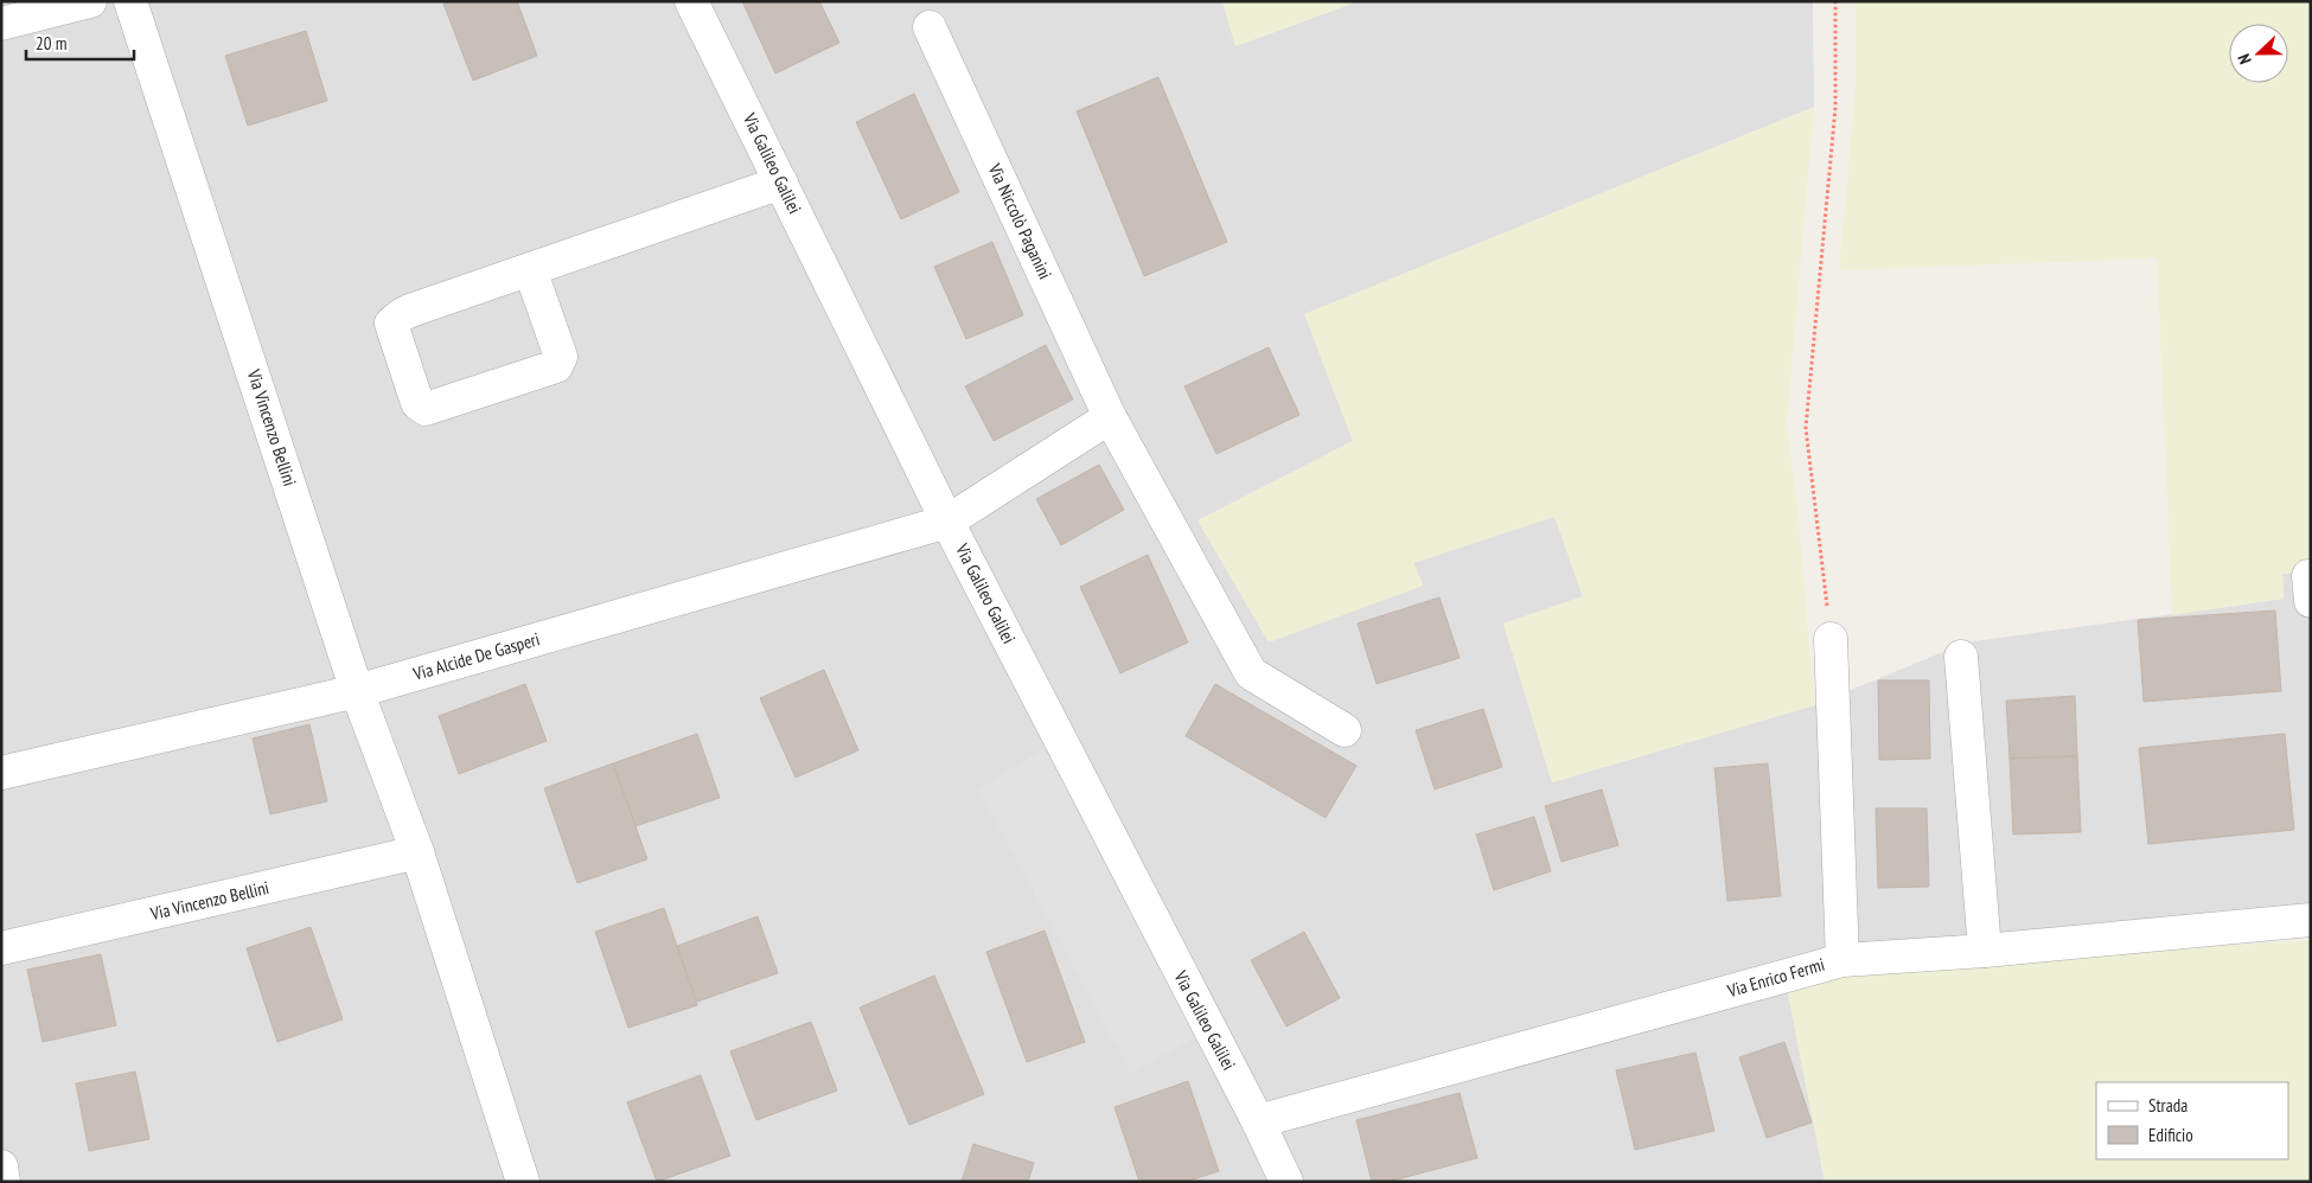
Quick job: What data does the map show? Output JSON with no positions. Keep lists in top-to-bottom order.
{
  "streets": {
    "street": [
      "Via Galileo Galilei",
      "Via Niccolò Paganini",
      "Via Vincenzo Bellini",
      "Via Alcide De Gasperi",
      "Via Enrico Fermi"
    ]
  },
  "crossings": [
    ["Via Galileo Galilei", "Via Alcide De Gasperi"],
    ["Via Galileo Galilei", "Via Enrico Fermi"],
    ["Via Vincenzo Bellini", "Via Alcide De Gasperi"]
  ],
  "legend": ["Strada", "Edificio"],
  "scale_bar": "20 m",
  "north": "left"
}
